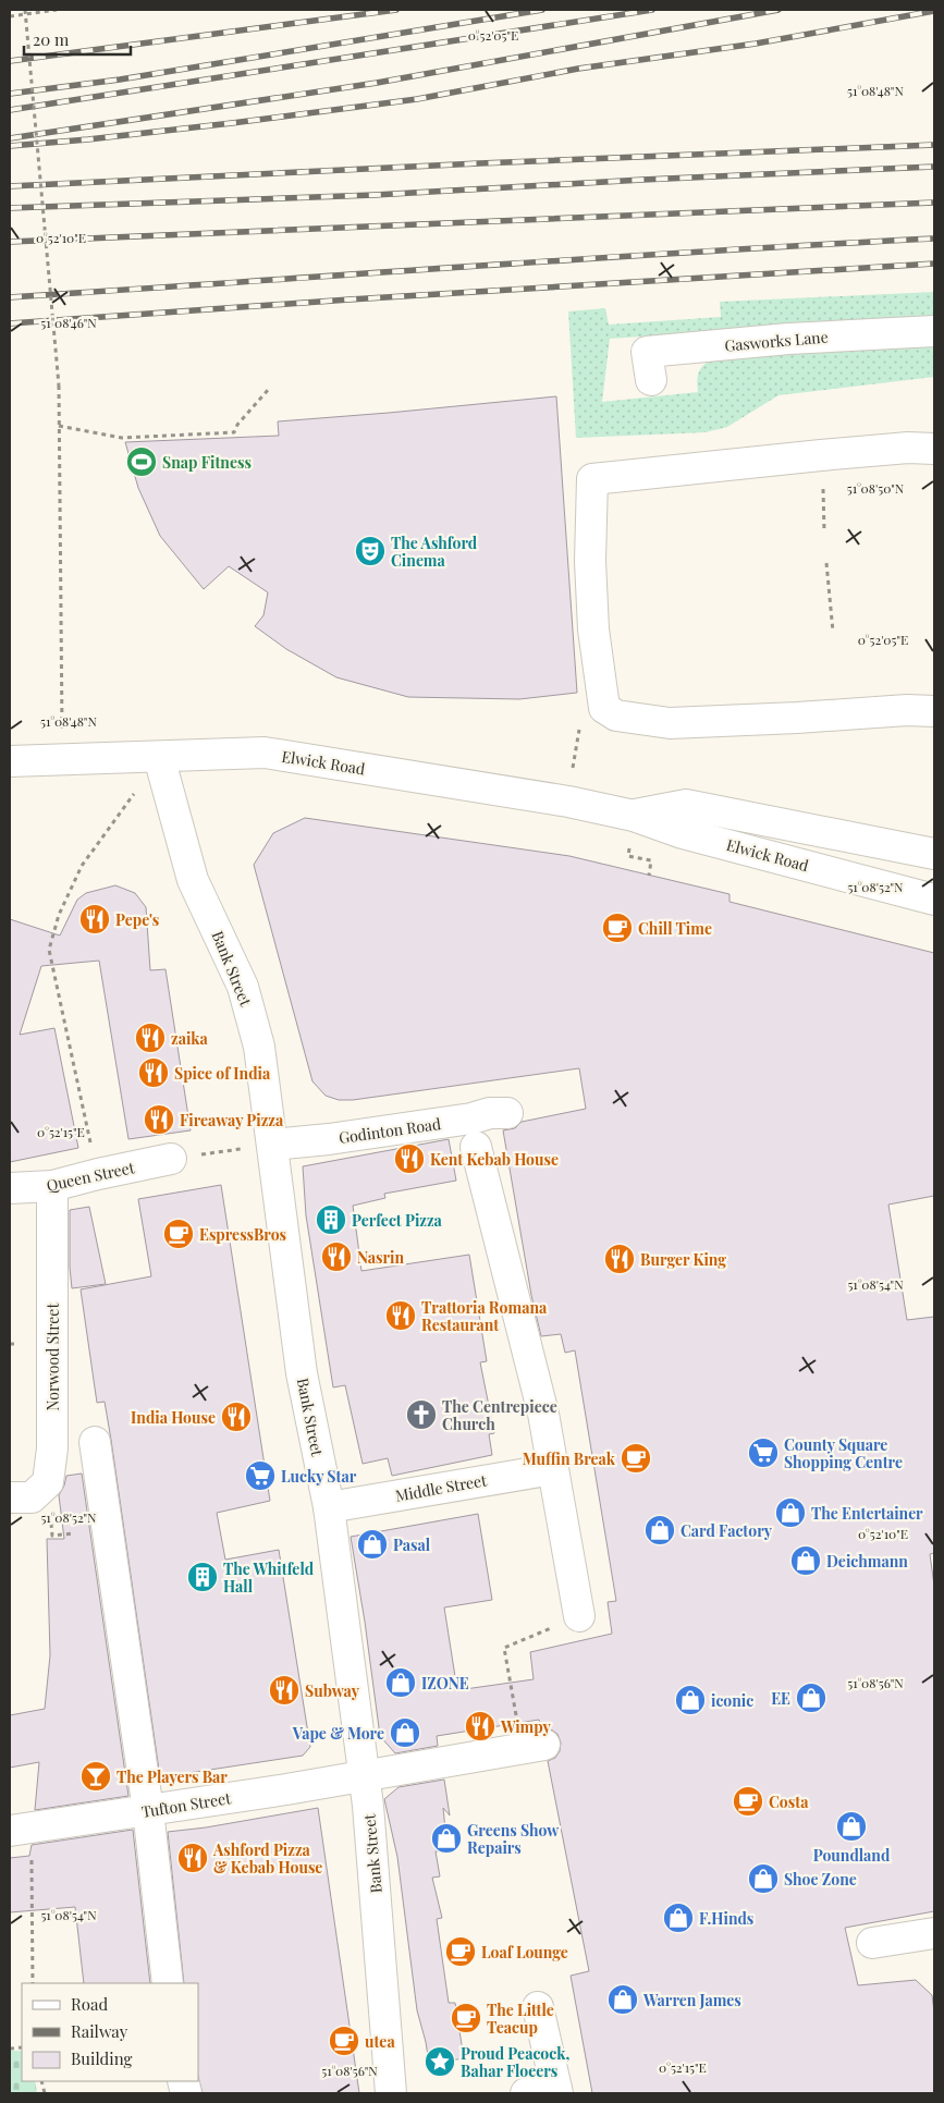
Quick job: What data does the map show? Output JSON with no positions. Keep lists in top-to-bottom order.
{
  "streets": {
    "street": [
      "Gasworks Lane",
      "Elwick Road",
      "Bank Street",
      "Godinton Road",
      "Queen Street",
      "Norwood Street",
      "Middle Street",
      "Tufton Street"
    ]
  },
  "crossings": [
    ["Elwick Road", "Bank Street"],
    ["Bank Street", "Godinton Road"],
    ["Bank Street", "Middle Street"],
    ["Bank Street", "Tufton Street"],
    ["Queen Street", "Norwood Street"]
  ],
  "places": {
    "sports": ["Snap Fitness"],
    "theatre": ["The Ashford Cinema"],
    "restaurant": [
      "Pepe's",
      "zaika",
      "Spice of India",
      "Fireaway Pizza",
      "Kent Kebab House",
      "Nasrin",
      "Burger King",
      "Trattoria Romana Restaurant",
      "India House",
      "Subway",
      "Wimpy",
      "Ashford Pizza & Kebab House"
    ],
    "cafe": [
      "Chill Time",
      "EspressBros",
      "Muffin Break",
      "Costa",
      "Loaf Lounge",
      "The Little Teacup",
      "utea"
    ],
    "building": ["Perfect Pizza", "The Whitfeld Hall"],
    "church": ["The Centrepiece Church"],
    "supermarket": ["County Square Shopping Centre", "Lucky Star"],
    "shop": [
      "The Entertainer",
      "Card Factory",
      "Pasal",
      "Deichmann",
      "IZONE",
      "EE",
      "iconic",
      "Vape & More",
      "Poundland",
      "Greens Show Repairs",
      "Shoe Zone",
      "F.Hinds",
      "Warren James"
    ],
    "bar": ["The Players Bar"],
    "place": ["Proud Peacock, Bahar Floeers"]
  },
  "legend": ["Road", "Railway", "Building"],
  "scale_bar": "20 m",
  "coordinates": [
    "0°52'05\"E",
    "51°08'48\"N",
    "0°52'10\"E",
    "51°08'46\"N",
    "51°08'50\"N",
    "51°08'52\"N",
    "0°52'15\"E",
    "51°08'54\"N",
    "51°08'56\"N"
  ]
}
